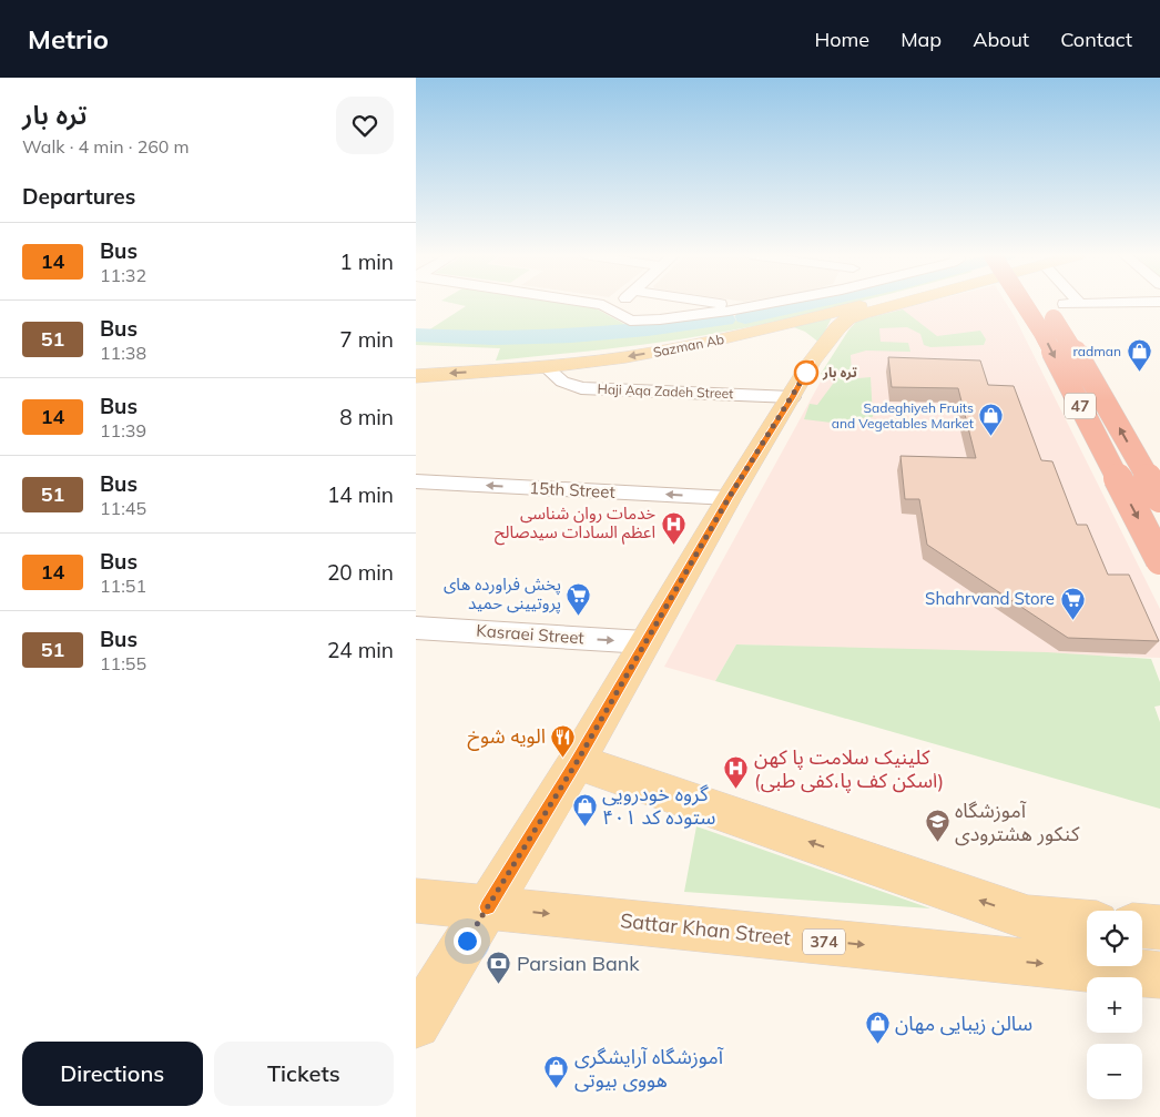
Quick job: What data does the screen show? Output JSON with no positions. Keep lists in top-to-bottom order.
{
  "streets": {
    "highway": ["47"],
    "main road": ["Sazman Ab", "Sattar Khan Street", "374"],
    "street": ["Haji Aqa Zadeh Street", "15th Street", "Kasraei Street"]
  },
  "crossings": [
    ["Sazman Ab", "Haji Aqa Zadeh Street"],
    ["Sazman Ab", "15th Street"],
    ["Sazman Ab", "Kasraei Street"],
    ["Sazman Ab", "Sattar Khan Street"]
  ],
  "one_way": ["Kasraei Street"],
  "places": {
    "other": ["تره بار"],
    "shop": [
      "radman",
      "Sadeghiyeh Fruits and Vegetables Market",
      "گروه خودرویی ستوده کد ۴۰۱",
      "سالن زیبایی مهان",
      "آموزشگاه آرایشگری هووی بیوتی"
    ],
    "hospital": ["خدمات روان شناسی اعظم السادات سیدصالح", "کلینیک سلامت پا کهن (اسکن کف پا،کفی طبی)"],
    "supermarket": ["پخش فراورده های پروتیینی حمید", "Shahrvand Store"],
    "restaurant": ["الویه شوخ"],
    "school or university": ["آموزشگاه کنکور هشترودی"],
    "bank": ["Parsian Bank"]
  },
  "lines": ["bus line 14"],
  "page": {
    "header": "Metrio",
    "nav": [
      "Home",
      "Map",
      "About",
      "Contact"
    ],
    "heading": [
      ["تره بار", "Walk · 4 min · 260 m"],
      "Departures"
    ],
    "list": [
      {
        "mark": "14",
        "name": "Bus",
        "note": "11:32",
        "value": "1 min"
      },
      {
        "mark": "51",
        "name": "Bus",
        "note": "11:38",
        "value": "7 min"
      },
      {
        "mark": "14",
        "name": "Bus",
        "note": "11:39",
        "value": "8 min"
      },
      {
        "mark": "51",
        "name": "Bus",
        "note": "11:45",
        "value": "14 min"
      },
      {
        "mark": "14",
        "name": "Bus",
        "note": "11:51",
        "value": "20 min"
      },
      {
        "mark": "51",
        "name": "Bus",
        "note": "11:55",
        "value": "24 min"
      }
    ],
    "map_buttons": ["+", "−"],
    "buttons": ["Directions", "Tickets"]
  }
}
